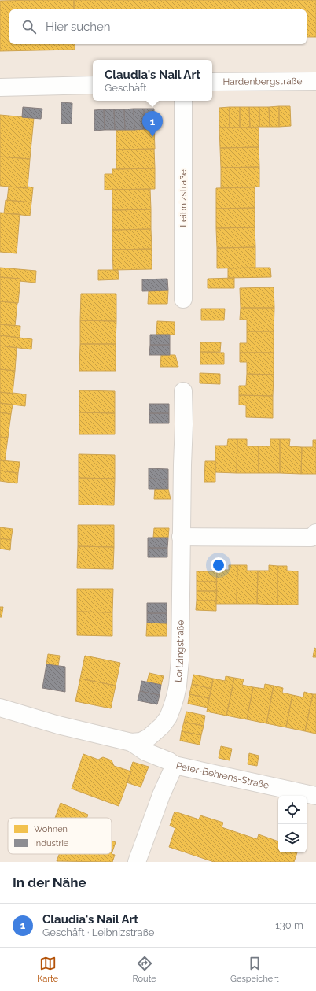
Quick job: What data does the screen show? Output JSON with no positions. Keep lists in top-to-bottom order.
{
  "streets": {
    "street": [
      "Hardenbergstraße",
      "Leibnizstraße",
      "Lortzingstraße",
      "Peter-Behrens-Straße"
    ]
  },
  "crossings": [
    ["Lortzingstraße", "Peter-Behrens-Straße"]
  ],
  "legend": ["Wohnen", "Industrie"],
  "page": {
    "search": "Hier suchen",
    "popup": ["Claudia's Nail Art", "Geschäft"],
    "pins": "1",
    "heading": "In der Nähe",
    "list": [
      {
        "mark": "1",
        "name": "Claudia's Nail Art",
        "note": "Geschäft · Leibnizstraße",
        "value": "130 m"
      }
    ],
    "nav": ["Karte", "Route", "Gespeichert"]
  }
}
